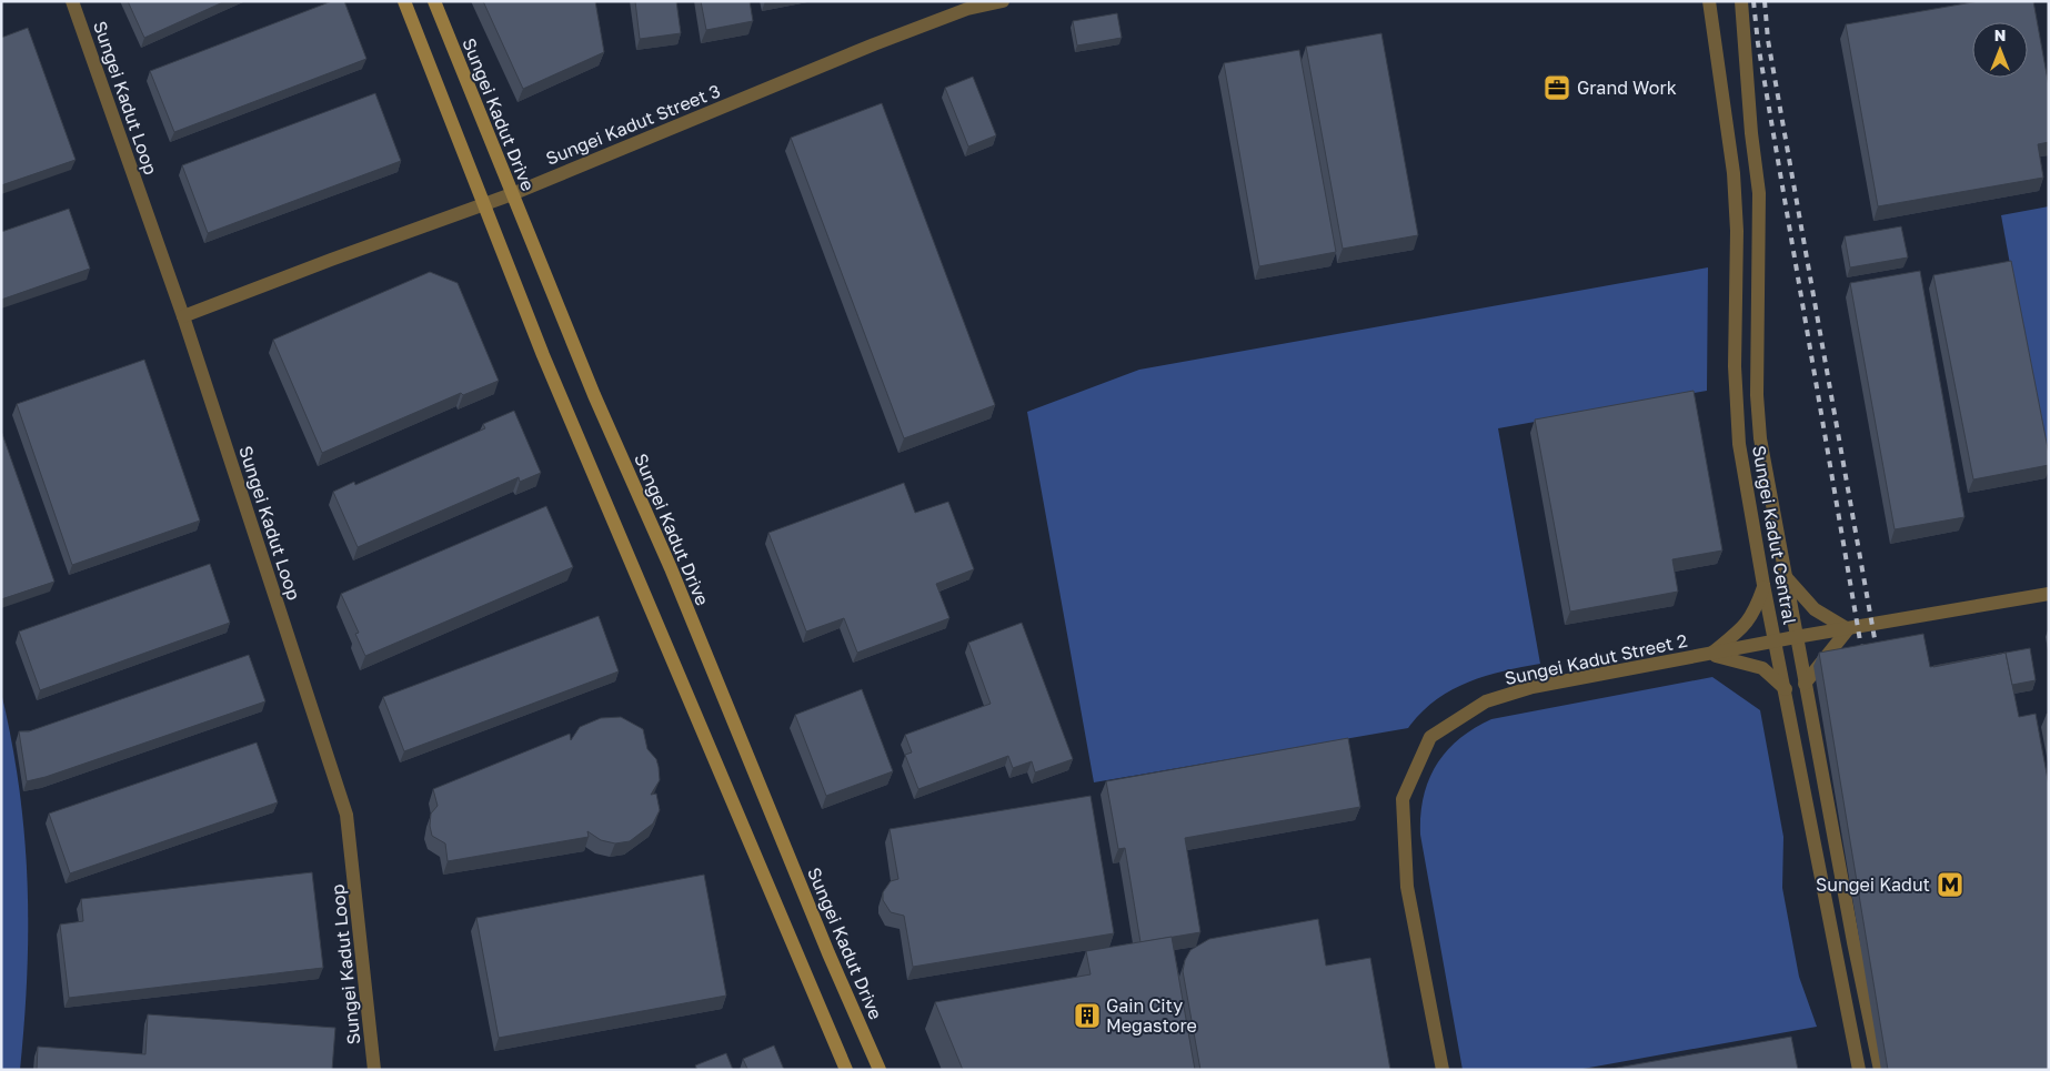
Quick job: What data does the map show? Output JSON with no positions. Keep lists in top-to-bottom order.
{
  "streets": {
    "main road": ["Sungei Kadut Drive"],
    "street": [
      "Sungei Kadut Loop",
      "Sungei Kadut Street 3",
      "Sungei Kadut Central",
      "Sungei Kadut Street 2"
    ]
  },
  "crossings": [
    ["Sungei Kadut Loop", "Sungei Kadut Street 3"],
    ["Sungei Kadut Drive", "Sungei Kadut Street 3"],
    ["Sungei Kadut Central", "Sungei Kadut Street 2"]
  ],
  "places": {
    "office": ["Grand Work"],
    "metro station": ["Sungei Kadut"],
    "building": ["Gain City Megastore"]
  },
  "north": "top"
}
